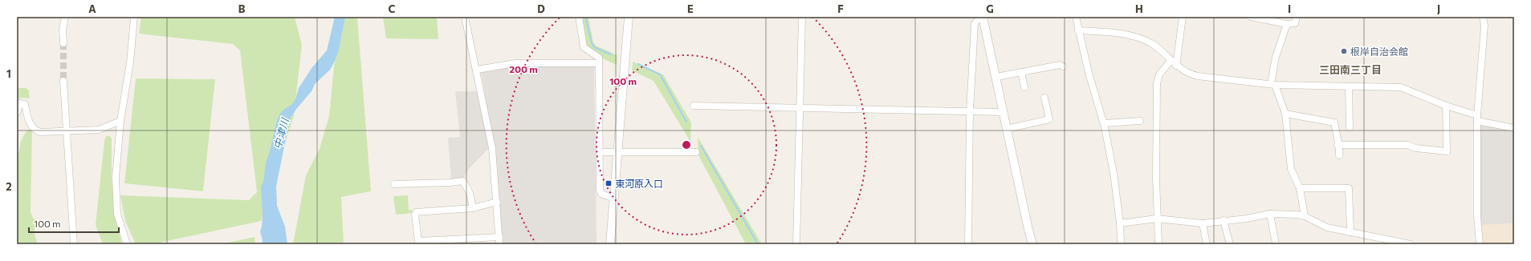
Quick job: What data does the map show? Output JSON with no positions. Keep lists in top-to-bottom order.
{
  "districts": ["三田南三丁目"],
  "water": ["中津川"],
  "places": {
    "other": ["根岸自治会館"],
    "transit": ["東河原入口"]
  },
  "scale_bar": "100 m",
  "grid": {
    "columns": [
      "A",
      "B",
      "C",
      "D",
      "E",
      "F",
      "G",
      "H",
      "I",
      "J"
    ],
    "rows": ["1", "2"]
  },
  "rings": ["200 m", "100 m"]
}
